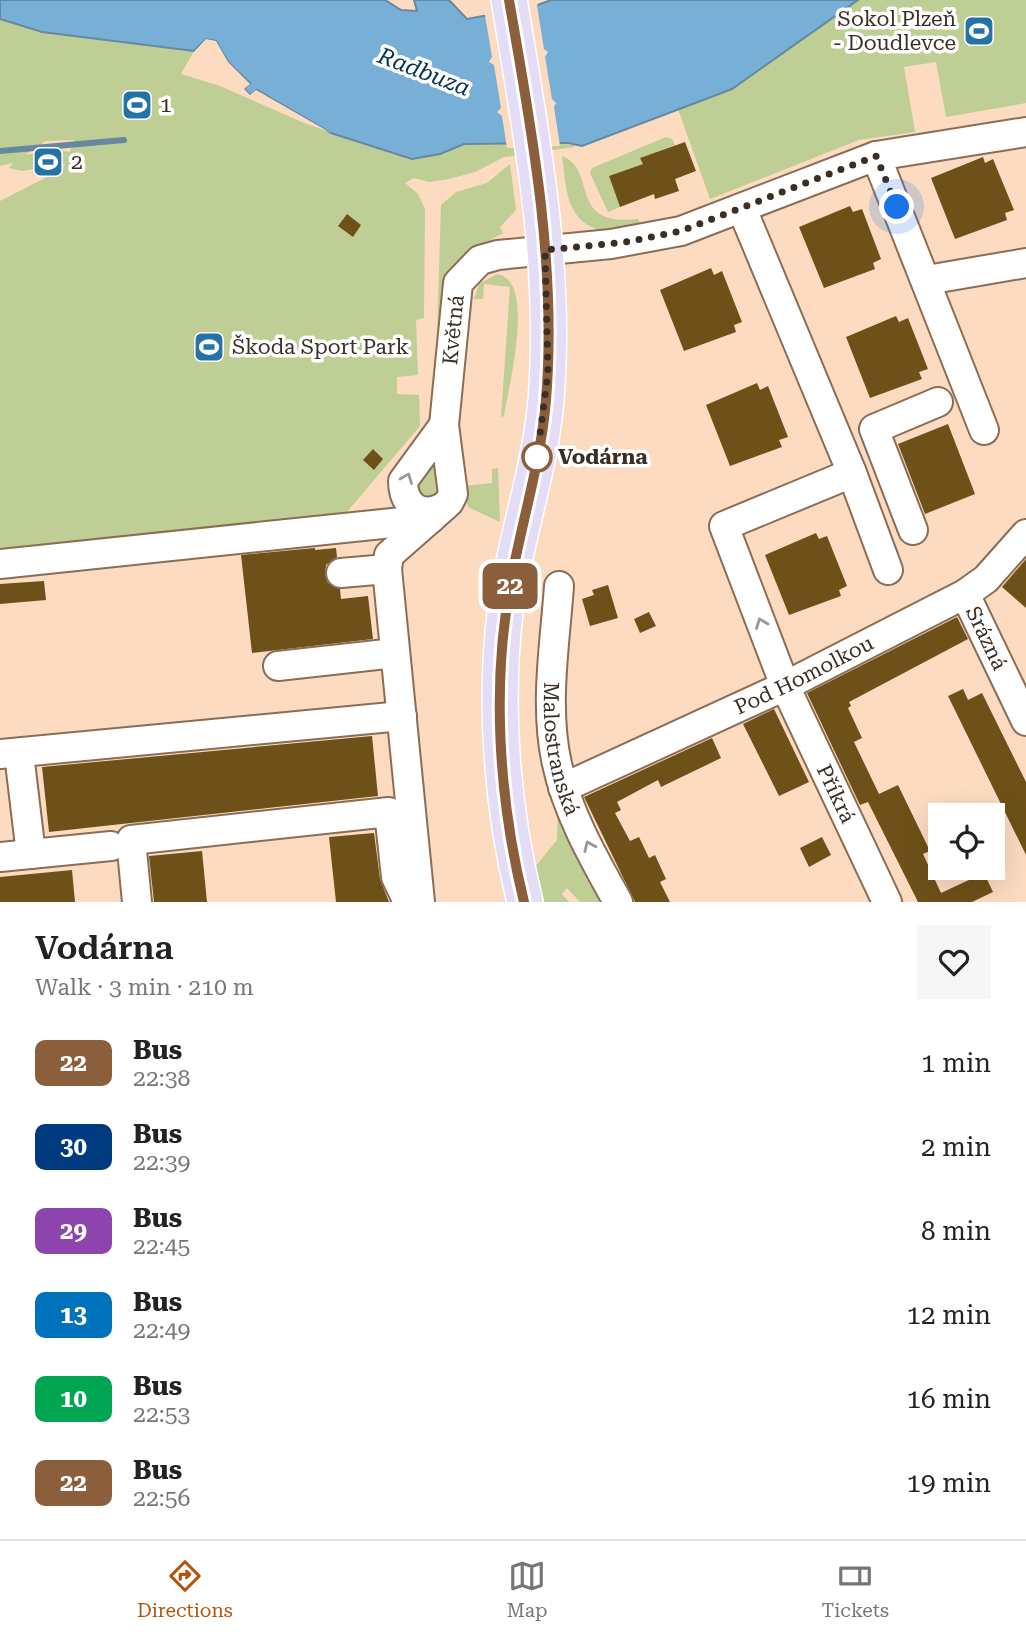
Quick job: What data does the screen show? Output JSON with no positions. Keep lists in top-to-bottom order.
{
  "streets": {
    "street": [
      "Květná",
      "Srázná",
      "Pod Homolkou",
      "Malostranská",
      "Příkrá"
    ]
  },
  "crossings": [
    ["Srázná", "Pod Homolkou"],
    ["Pod Homolkou", "Malostranská"],
    ["Pod Homolkou", "Příkrá"]
  ],
  "water": ["Radbuza"],
  "places": {
    "sports": [
      "Sokol Plzeň - Doudlevce",
      "1",
      "2",
      "Škoda Sport Park"
    ],
    "other": ["Vodárna"]
  },
  "lines": ["bus line 22"],
  "page": {
    "on_map": "22",
    "heading": ["Vodárna", "Walk · 3 min · 210 m"],
    "list": [
      {
        "mark": "22",
        "name": "Bus",
        "note": "22:38",
        "value": "1 min"
      },
      {
        "mark": "30",
        "name": "Bus",
        "note": "22:39",
        "value": "2 min"
      },
      {
        "mark": "29",
        "name": "Bus",
        "note": "22:45",
        "value": "8 min"
      },
      {
        "mark": "13",
        "name": "Bus",
        "note": "22:49",
        "value": "12 min"
      },
      {
        "mark": "10",
        "name": "Bus",
        "note": "22:53",
        "value": "16 min"
      },
      {
        "mark": "22",
        "name": "Bus",
        "note": "22:56",
        "value": "19 min"
      }
    ],
    "tabs": ["Directions", "Map", "Tickets"]
  }
}
